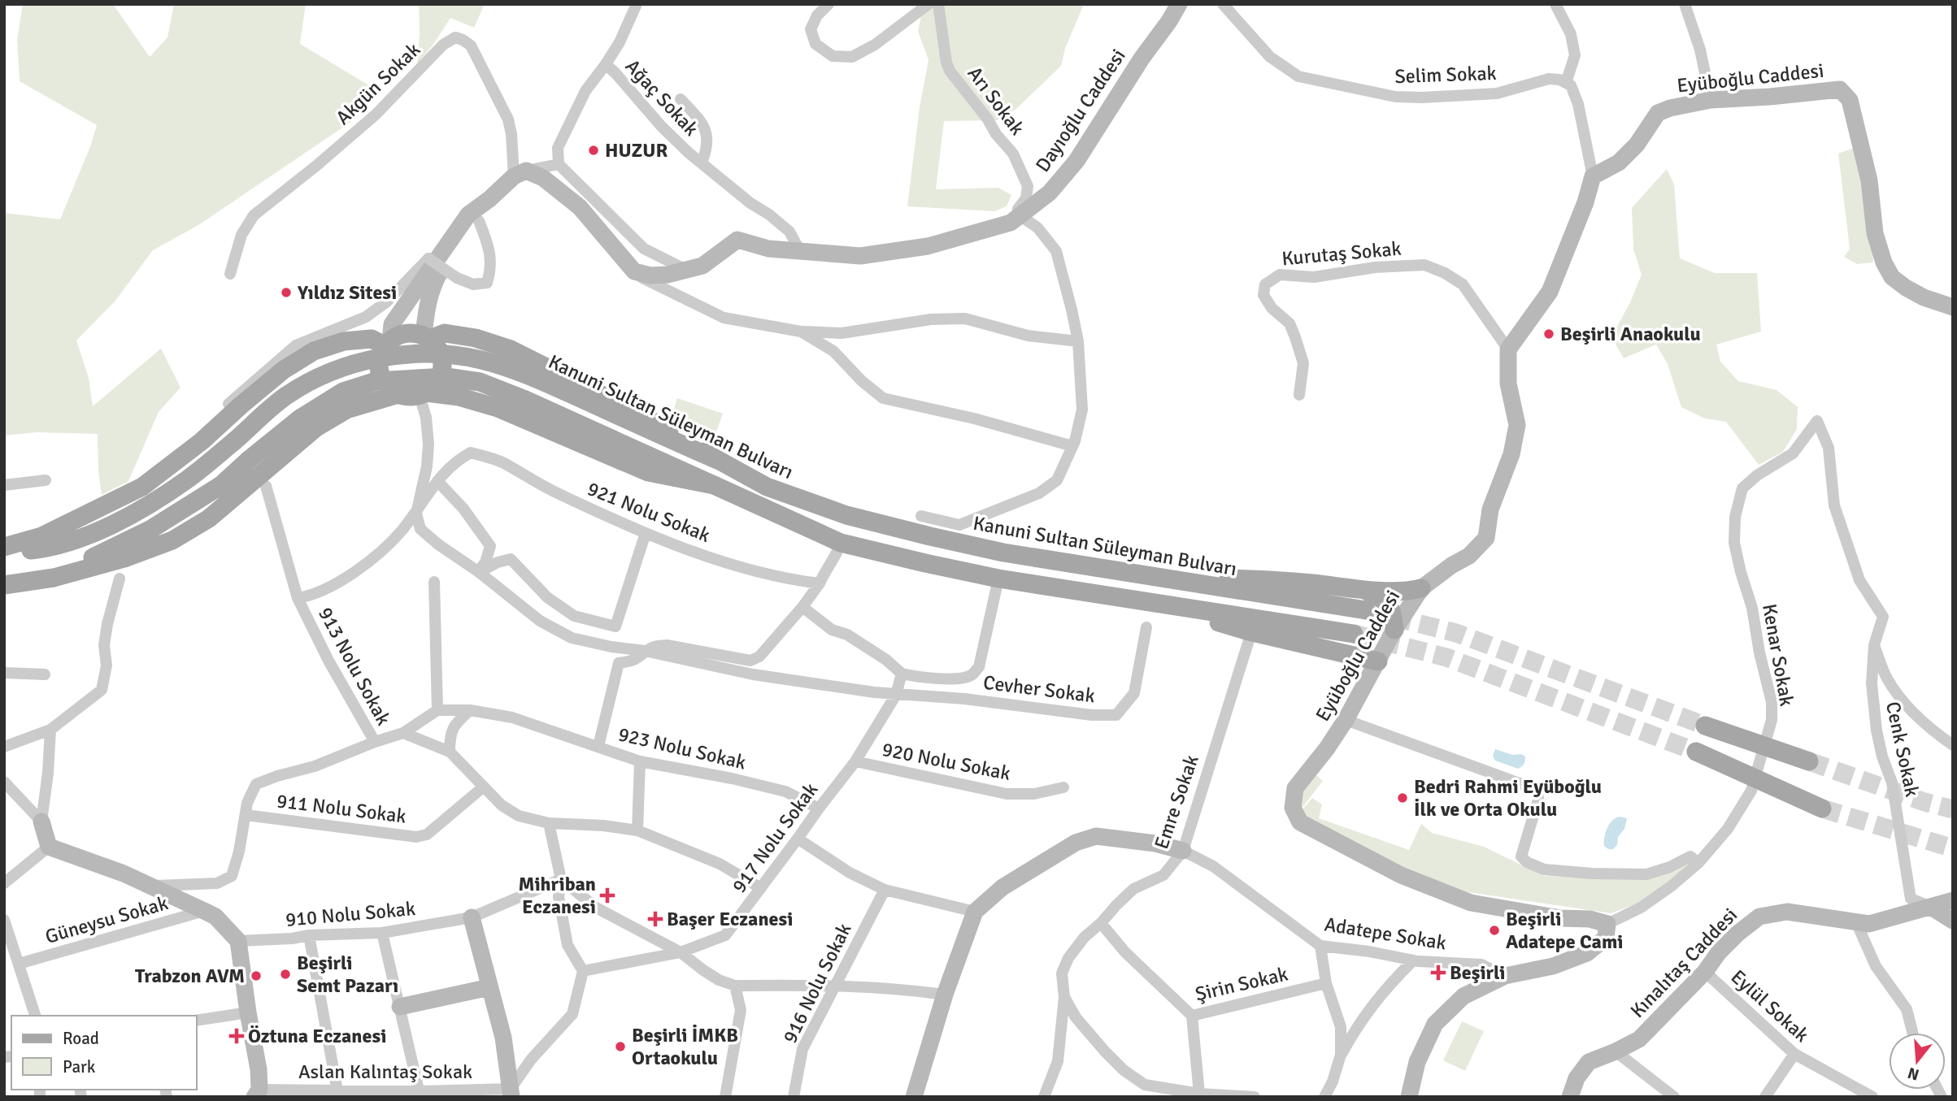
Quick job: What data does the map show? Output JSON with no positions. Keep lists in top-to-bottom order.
{
  "streets": {
    "main road": ["Kanuni Sultan Süleyman Bulvarı"],
    "street": [
      "Selim Sokak",
      "Eyüboğlu Caddesi",
      "Akgün Sokak",
      "Ağaç Sokak",
      "Arı Sokak",
      "Dayıoğlu Caddesi",
      "Kurutaş Sokak",
      "921 Nolu Sokak",
      "Kenar Sokak",
      "913 Nolu Sokak",
      "Cevher Sokak",
      "923 Nolu Sokak",
      "Cenk Sokak",
      "920 Nolu Sokak",
      "Emre Sokak",
      "911 Nolu Sokak",
      "917 Nolu Sokak",
      "910 Nolu Sokak",
      "Güneysu Sokak",
      "Adatepe Sokak",
      "Kınalıtaş Caddesi",
      "916 Nolu Sokak",
      "Şirin Sokak",
      "Eylül Sokak",
      "Aslan Kalıntaş Sokak"
    ]
  },
  "crossings": [
    ["Eyüboğlu Caddesi", "Kurutaş Sokak"],
    ["Eyüboğlu Caddesi", "Kenar Sokak"],
    ["Ağaç Sokak", "Dayıoğlu Caddesi"],
    ["Arı Sokak", "Dayıoğlu Caddesi"],
    ["Kenar Sokak", "Cenk Sokak"],
    ["913 Nolu Sokak", "911 Nolu Sokak"],
    ["913 Nolu Sokak", "917 Nolu Sokak"],
    ["Cevher Sokak", "917 Nolu Sokak"],
    ["923 Nolu Sokak", "917 Nolu Sokak"],
    ["Cenk Sokak", "Kınalıtaş Caddesi"],
    ["920 Nolu Sokak", "917 Nolu Sokak"],
    ["Emre Sokak", "Adatepe Sokak"],
    ["Emre Sokak", "Şirin Sokak"],
    ["Kınalıtaş Caddesi", "Eylül Sokak"]
  ],
  "places": {
    "other": [
      "HUZUR",
      "Yıldız Sitesi",
      "Beşirli Anaokulu",
      "Bedri Rahmi Eyüboğlu İlk ve Orta Okulu",
      "Beşirli Adatepe Cami",
      "Beşirli Semt Pazarı",
      "Trabzon AVM",
      "Beşirli İMKB Ortaokulu"
    ],
    "health": [
      "Mihriban Eczanesi",
      "Başer Eczanesi",
      "Beşirli",
      "Öztuna Eczanesi"
    ]
  },
  "legend": ["Road", "Park"],
  "north": "bottom"
}
